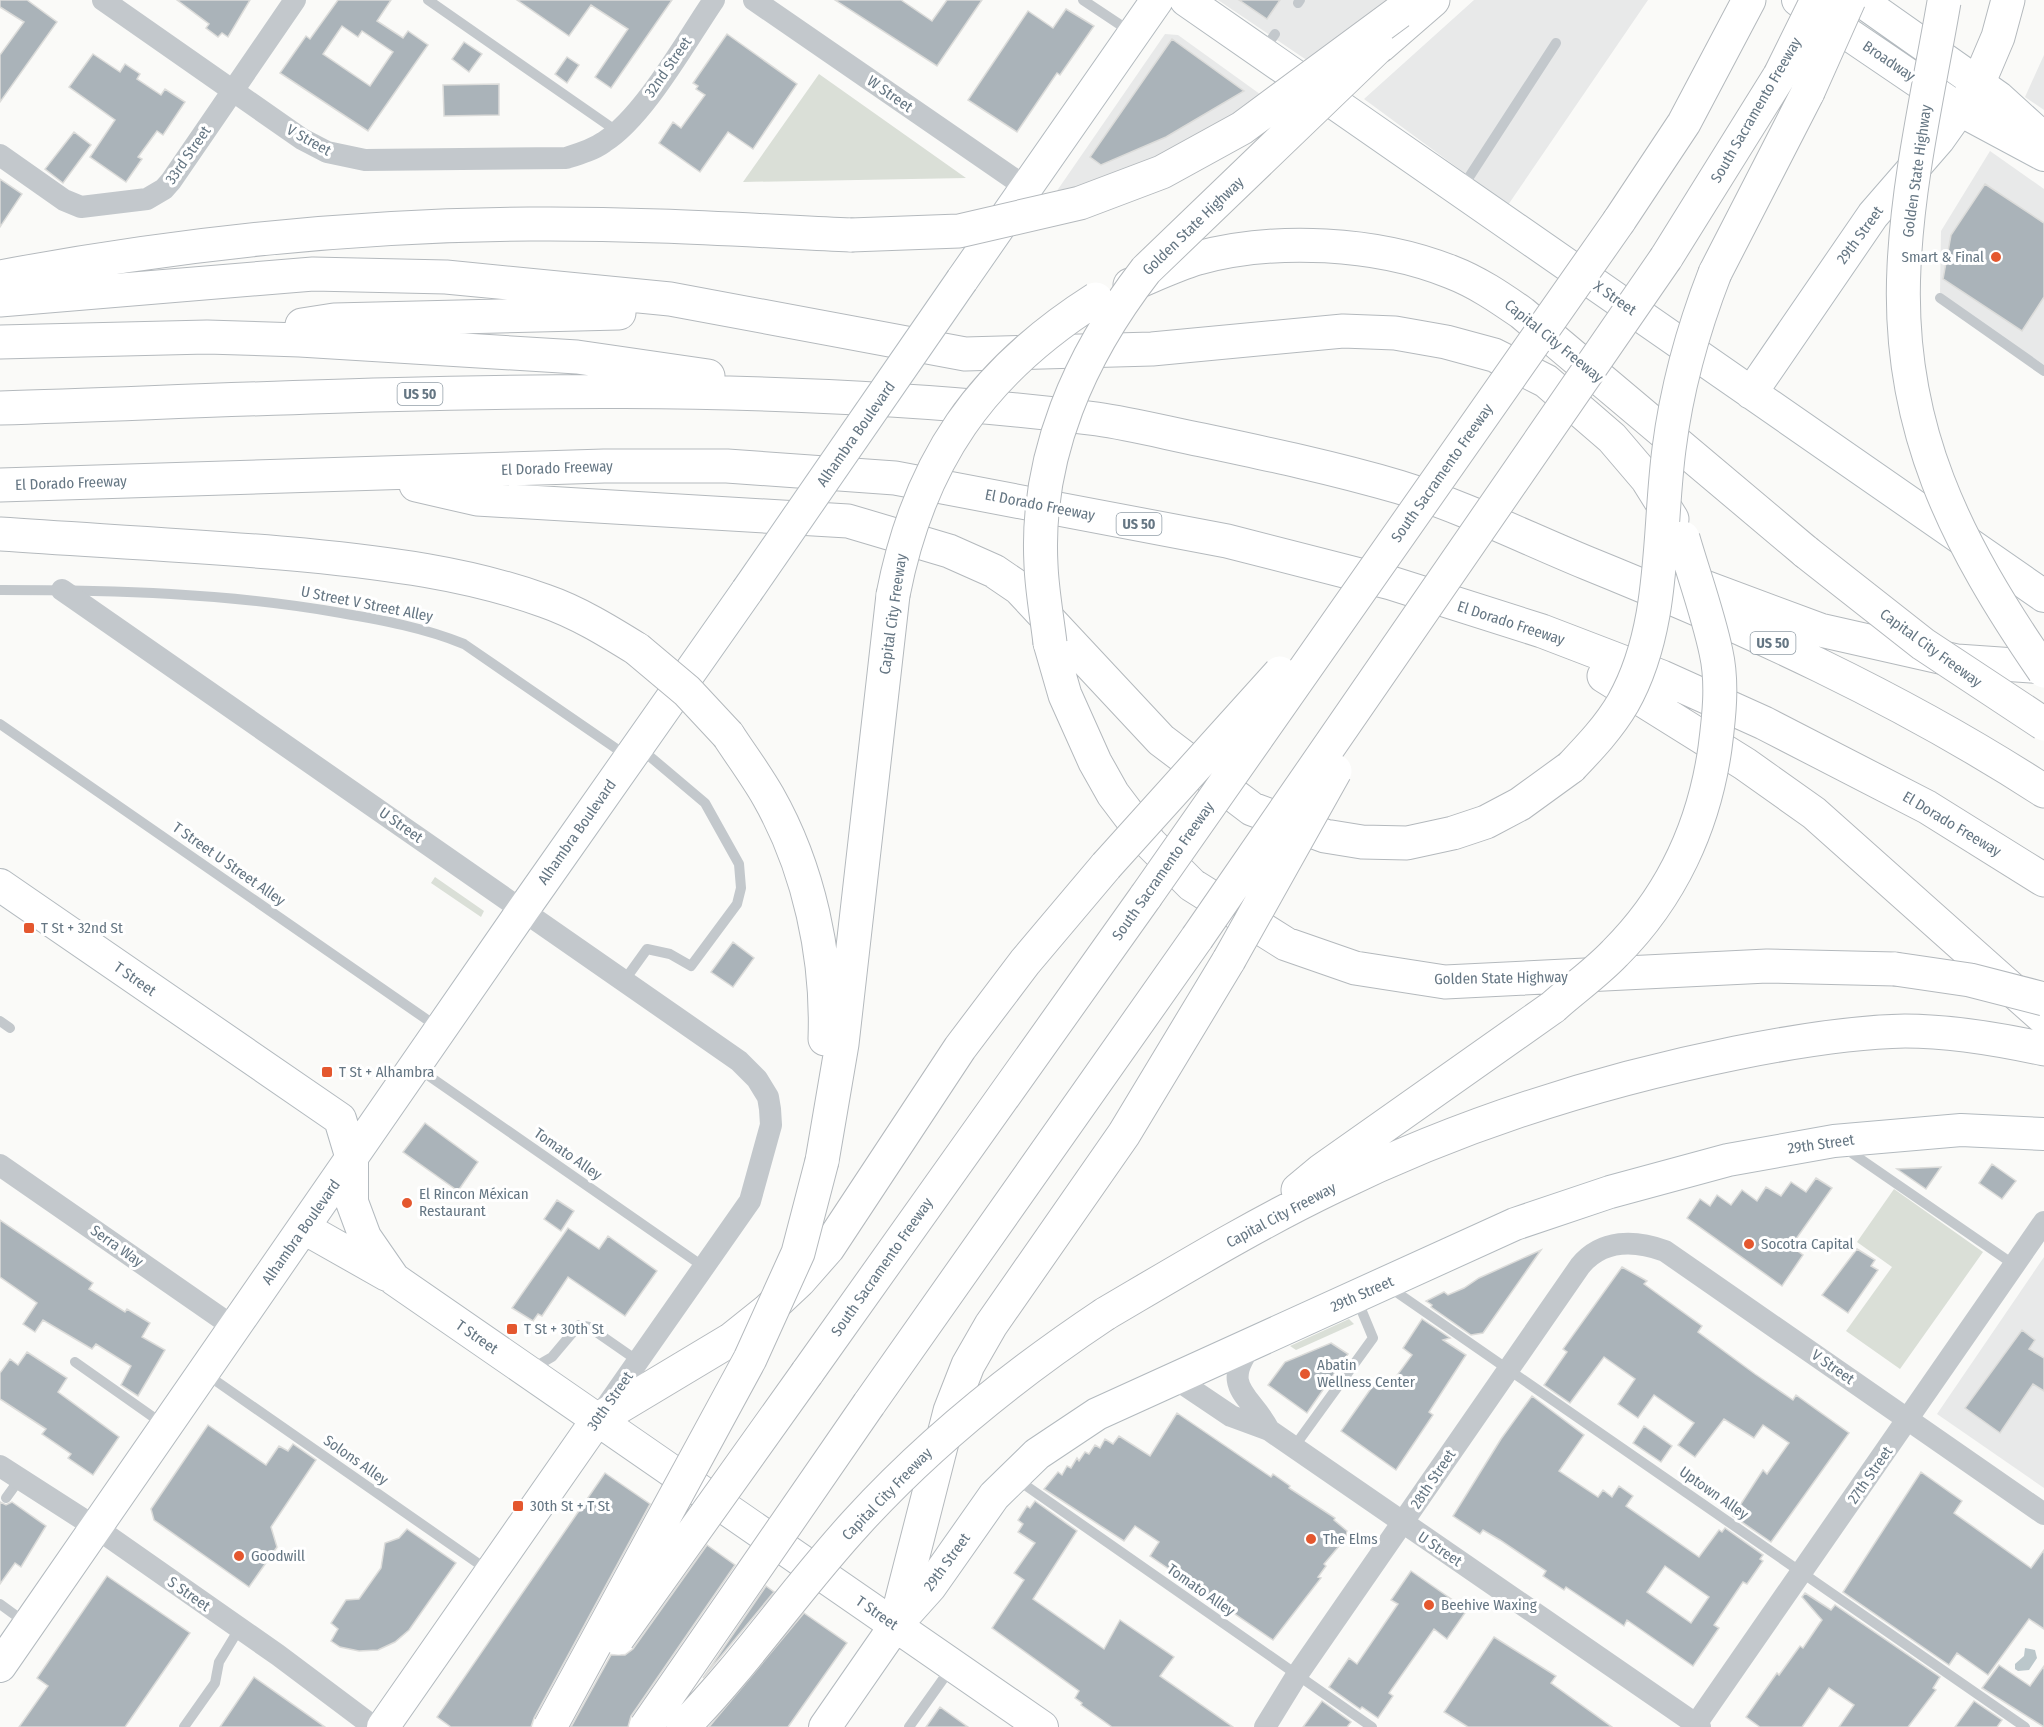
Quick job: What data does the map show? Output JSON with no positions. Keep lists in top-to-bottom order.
{
  "streets": {
    "highway": [
      "South Sacramento Freeway",
      "Golden State Highway",
      "Capital City Freeway",
      "US 50",
      "El Dorado Freeway"
    ],
    "main road": [
      "Broadway",
      "29th Street",
      "X Street",
      "Alhambra Boulevard",
      "T Street",
      "30th Street"
    ],
    "street": [
      "32nd Street",
      "W Street",
      "V Street",
      "33rd Street",
      "U Street",
      "Serra Way",
      "27th Street",
      "28th Street",
      "S Street"
    ],
    "lane": [
      "U Street V Street Alley",
      "T Street U Street Alley",
      "Tomato Alley",
      "Solons Alley",
      "Uptown Alley"
    ]
  },
  "crossings": [
    ["Broadway", "29th Street"],
    ["32nd Street", "V Street"],
    ["W Street", "Alhambra Boulevard"],
    ["V Street", "33rd Street"],
    ["V Street", "27th Street"],
    ["V Street", "28th Street"],
    ["29th Street", "X Street"],
    ["29th Street", "U Street"],
    ["29th Street", "T Street"],
    ["29th Street", "Tomato Alley"],
    ["29th Street", "Uptown Alley"],
    ["Alhambra Boulevard", "U Street V Street Alley"],
    ["Alhambra Boulevard", "U Street"],
    ["Alhambra Boulevard", "T Street U Street Alley"],
    ["Alhambra Boulevard", "T Street"],
    ["Alhambra Boulevard", "Tomato Alley"],
    ["Alhambra Boulevard", "Serra Way"],
    ["Alhambra Boulevard", "Solons Alley"],
    ["Alhambra Boulevard", "S Street"],
    ["U Street V Street Alley", "U Street"],
    ["U Street", "30th Street"],
    ["U Street", "27th Street"],
    ["U Street", "28th Street"],
    ["T Street", "30th Street"],
    ["Tomato Alley", "30th Street"],
    ["Tomato Alley", "28th Street"],
    ["30th Street", "Solons Alley"],
    ["27th Street", "Uptown Alley"],
    ["28th Street", "Uptown Alley"]
  ],
  "places": {
    "other": [
      "Smart & Final",
      "El Rincon Méxican Restaurant",
      "Socotra Capital",
      "Abatin Wellness Center",
      "The Elms",
      "Goodwill",
      "Beehive Waxing"
    ],
    "transit": [
      "T St + 32nd St",
      "T St + Alhambra",
      "T St + 30th St",
      "30th St + T St"
    ]
  }
}
